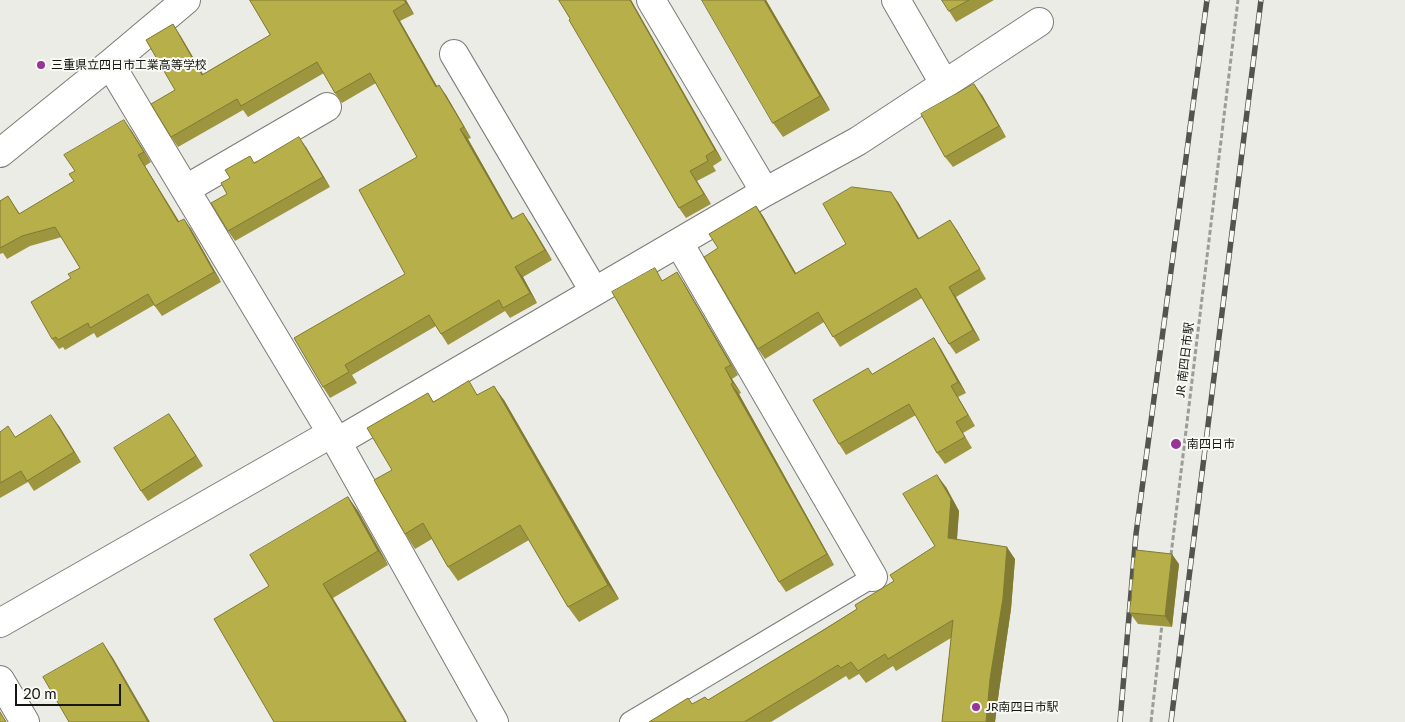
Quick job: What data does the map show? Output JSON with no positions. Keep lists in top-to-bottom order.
{
  "streets": {
    "path": ["JR 南四日市駅"]
  },
  "places": ["三重県立四日市工業高等学校", "南四日市", "JR南四日市駅"],
  "scale_bar": "20 m"
}
